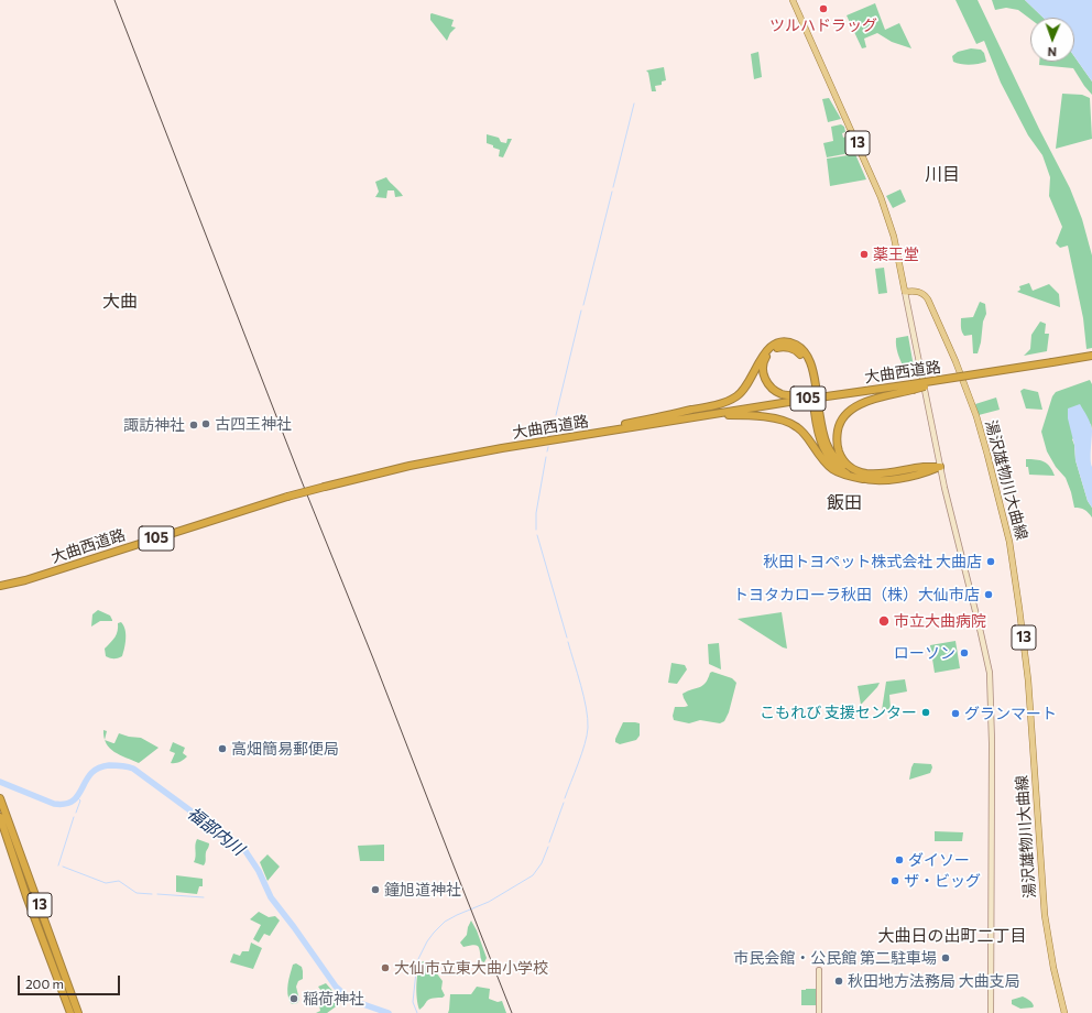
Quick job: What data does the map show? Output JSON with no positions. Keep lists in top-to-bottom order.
{
  "streets": {
    "highway": ["13", "大曲西道路", "105"],
    "main road": ["湯沢雄物川大曲線"]
  },
  "crossings": [
    ["13", "湯沢雄物川大曲線"]
  ],
  "districts": [
    "川目",
    "大曲",
    "飯田",
    "大曲日の出町二丁目"
  ],
  "water": ["福部内川"],
  "places": [
    "ツルハドラッグ",
    "薬王堂",
    "古四王神社",
    "諏訪神社",
    "秋田トヨペット株式会社 大曲店",
    "トヨタカローラ秋田（株）大仙市店",
    "市立大曲病院",
    "ローソン",
    "こもれび 支援センター",
    "グランマート",
    "高畑簡易郵便局",
    "ダイソー",
    "ザ・ビッグ",
    "鐘旭道神社",
    "市民会館・公民館 第二駐車場",
    "大仙市立東大曲小学校",
    "秋田地方法務局 大曲支局",
    "稲荷神社"
  ],
  "scale_bar": "200 m",
  "north": "bottom"
}
